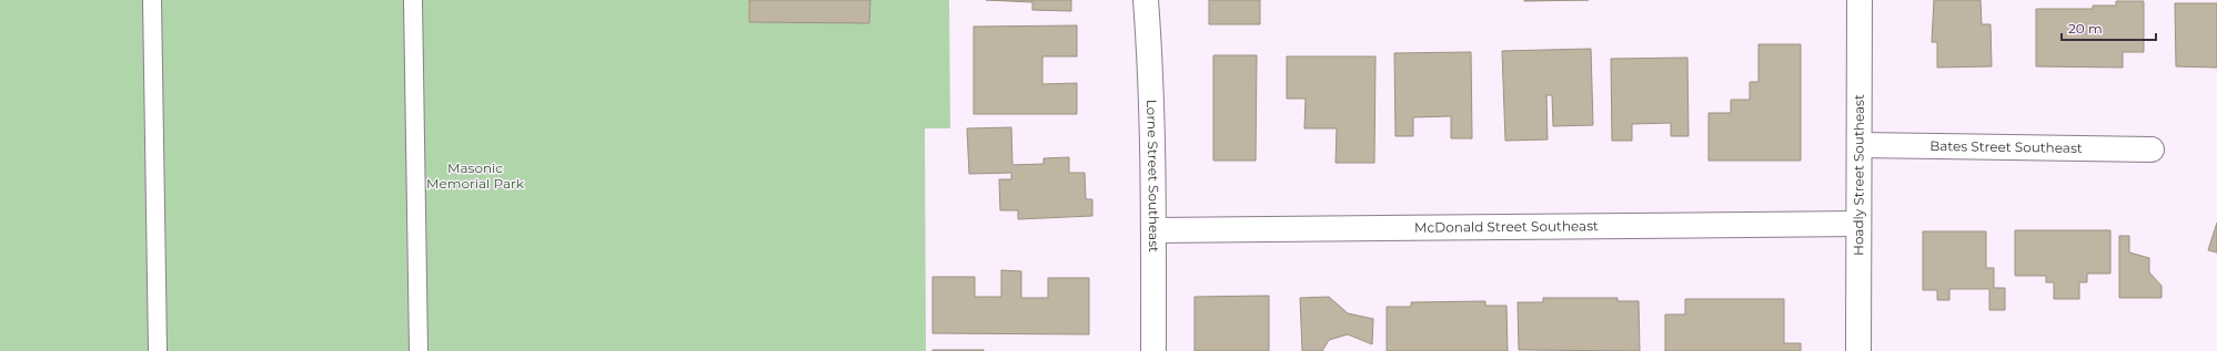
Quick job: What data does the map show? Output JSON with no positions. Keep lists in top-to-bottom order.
{
  "streets": {
    "street": [
      "Bates Street Southeast",
      "Lorne Street Southeast",
      "Hoadly Street Southeast",
      "McDonald Street Southeast"
    ]
  },
  "crossings": [
    ["Bates Street Southeast", "Hoadly Street Southeast"],
    ["Lorne Street Southeast", "McDonald Street Southeast"],
    ["Hoadly Street Southeast", "McDonald Street Southeast"]
  ],
  "parks": ["Masonic Memorial Park"],
  "scale_bar": "20 m"
}
